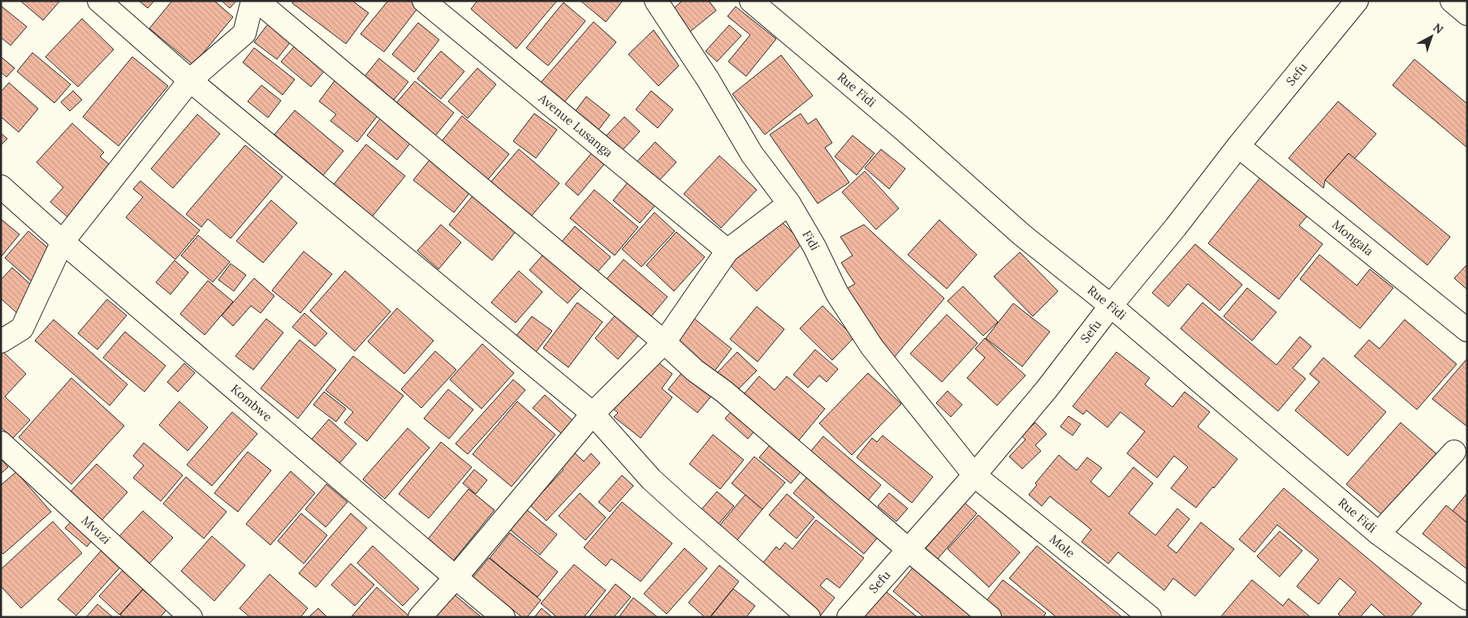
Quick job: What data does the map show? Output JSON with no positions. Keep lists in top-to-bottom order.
{
  "streets": {
    "street": [
      "Sefu",
      "Rue Fidi",
      "Avenue Lusanga",
      "Mongala",
      "Fidi",
      "Kombwe",
      "Mvuzi",
      "Mole"
    ]
  },
  "crossings": [
    ["Sefu", "Rue Fidi"],
    ["Sefu", "Mongala"],
    ["Sefu", "Fidi"],
    ["Sefu", "Mole"],
    ["Fidi", "Mole"]
  ],
  "north": "top right"
}
